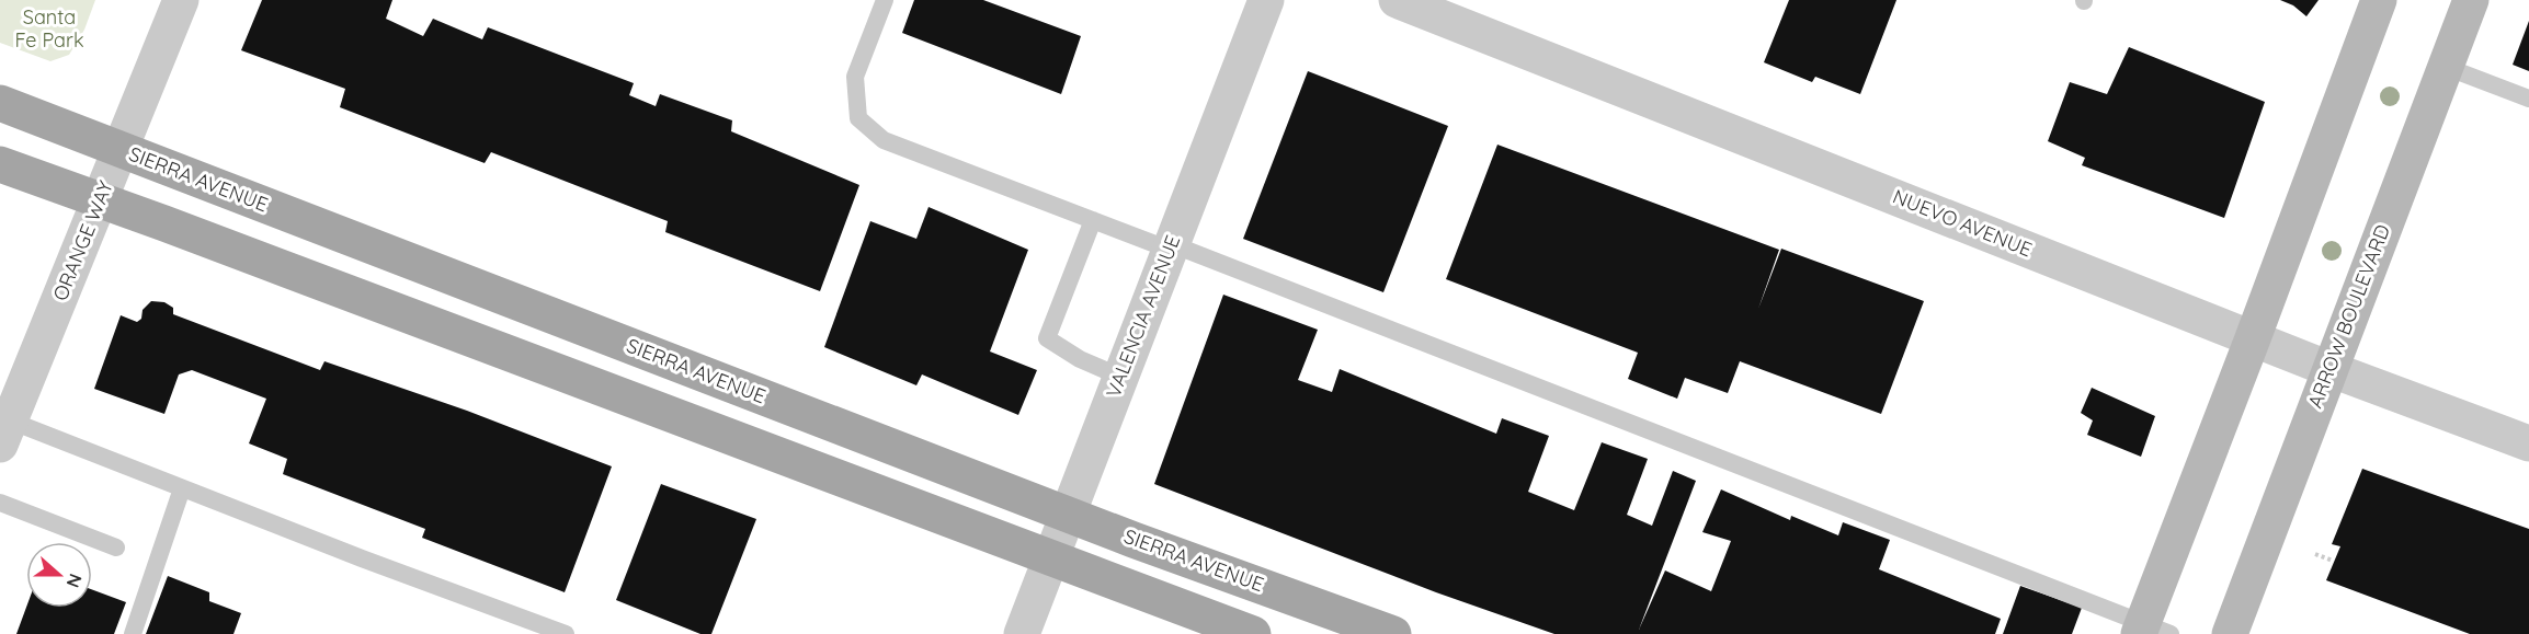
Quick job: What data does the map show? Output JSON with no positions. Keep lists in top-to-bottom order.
{
  "streets": {
    "main road": ["SIERRA AVENUE", "ARROW BOULEVARD"],
    "street": ["NUEVO AVENUE", "ORANGE WAY", "VALENCIA AVENUE"]
  },
  "crossings": [
    ["SIERRA AVENUE", "ORANGE WAY"],
    ["SIERRA AVENUE", "VALENCIA AVENUE"],
    ["NUEVO AVENUE", "ARROW BOULEVARD"]
  ],
  "parks": ["Santa Fe Park"],
  "north": "right"
}
